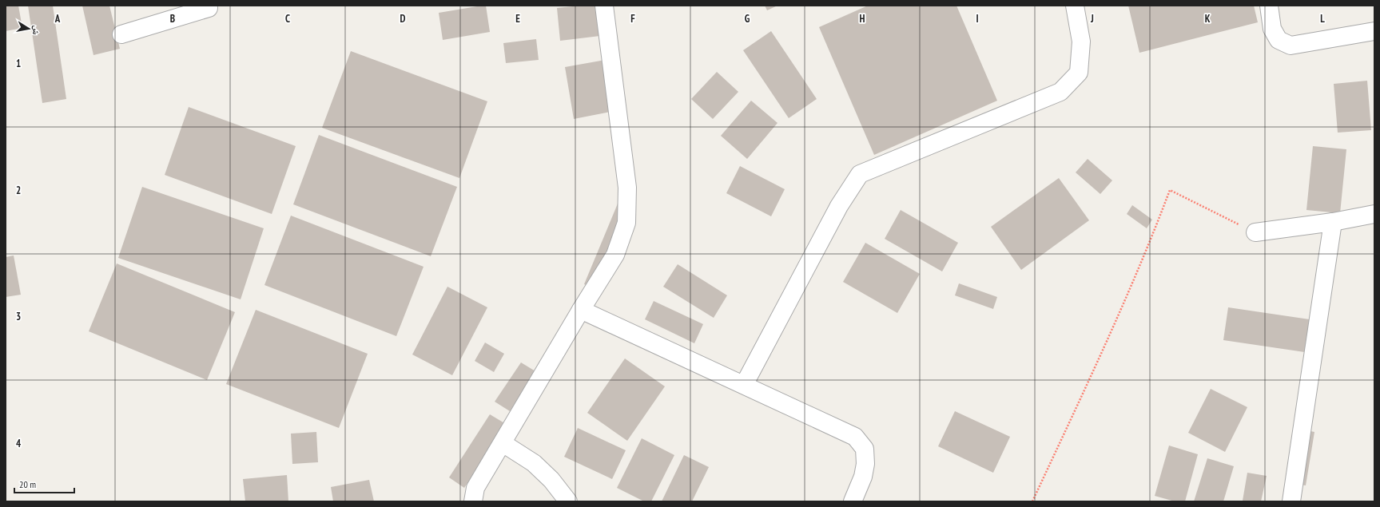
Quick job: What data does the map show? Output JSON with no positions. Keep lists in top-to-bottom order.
{
  "scale_bar": "20 m",
  "north": "right",
  "grid": {
    "columns": [
      "A",
      "B",
      "C",
      "D",
      "E",
      "F",
      "G",
      "H",
      "I",
      "J",
      "K",
      "L"
    ],
    "rows": [
      "1",
      "2",
      "3",
      "4"
    ]
  }
}
